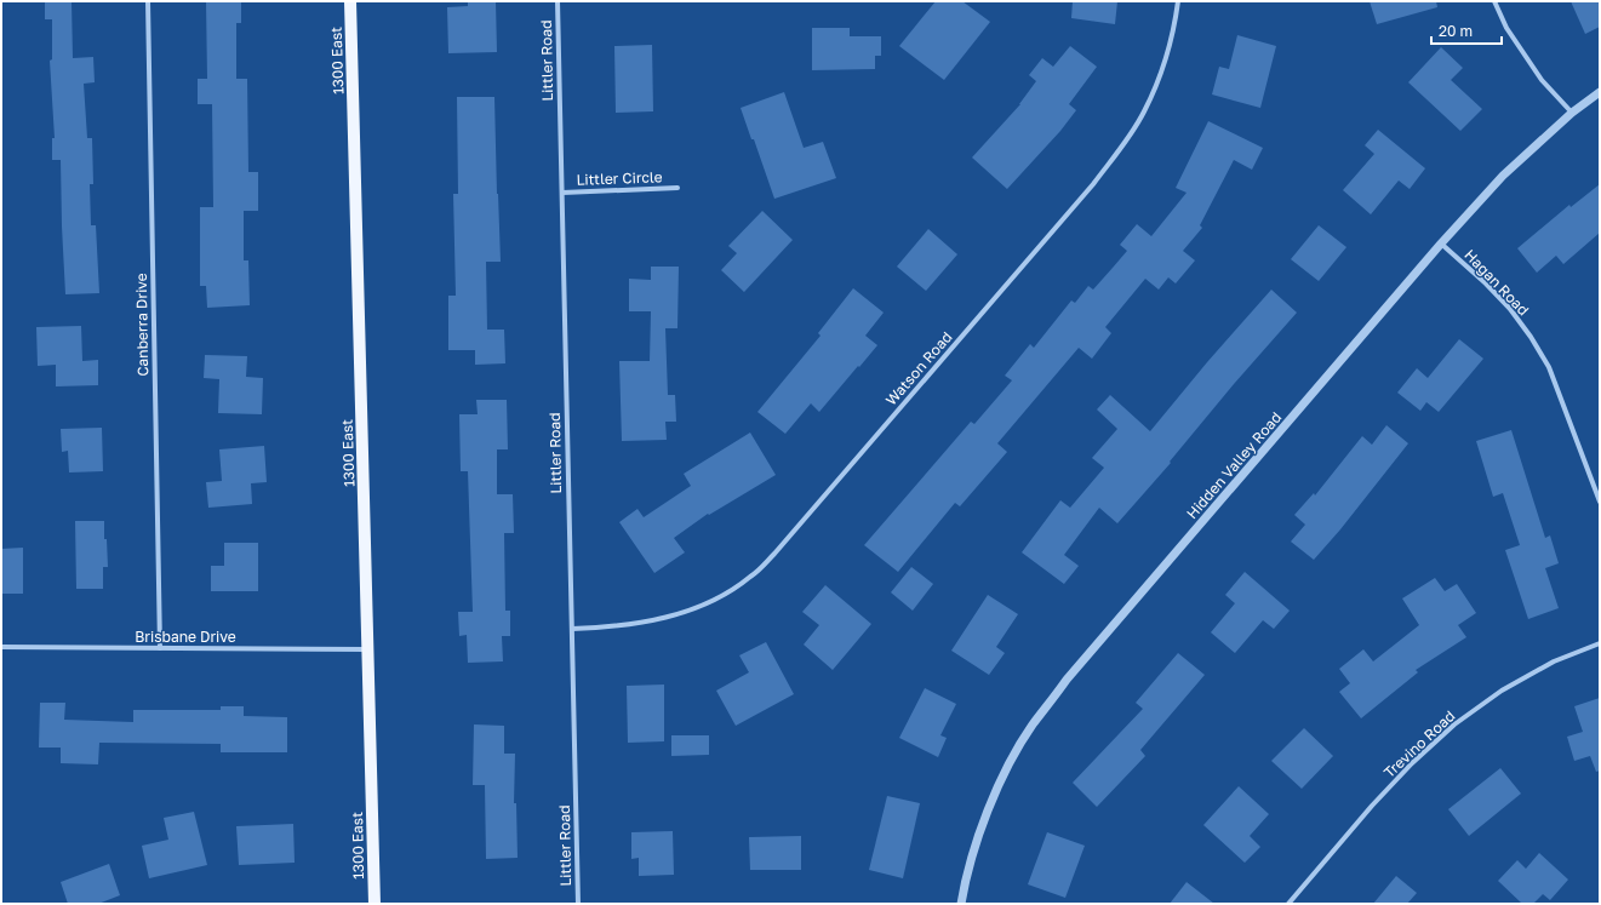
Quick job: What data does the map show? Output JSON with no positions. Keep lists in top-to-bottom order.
{
  "streets": {
    "main road": ["1300 East"],
    "street": [
      "Littler Road",
      "Littler Circle",
      "Hagan Road",
      "Canberra Drive",
      "Watson Road",
      "Hidden Valley Road",
      "Brisbane Drive",
      "Trevino Road"
    ]
  },
  "crossings": [
    ["1300 East", "Brisbane Drive"],
    ["Littler Road", "Littler Circle"],
    ["Littler Road", "Watson Road"],
    ["Hagan Road", "Hidden Valley Road"],
    ["Canberra Drive", "Brisbane Drive"]
  ],
  "scale_bar": "20 m"
}
